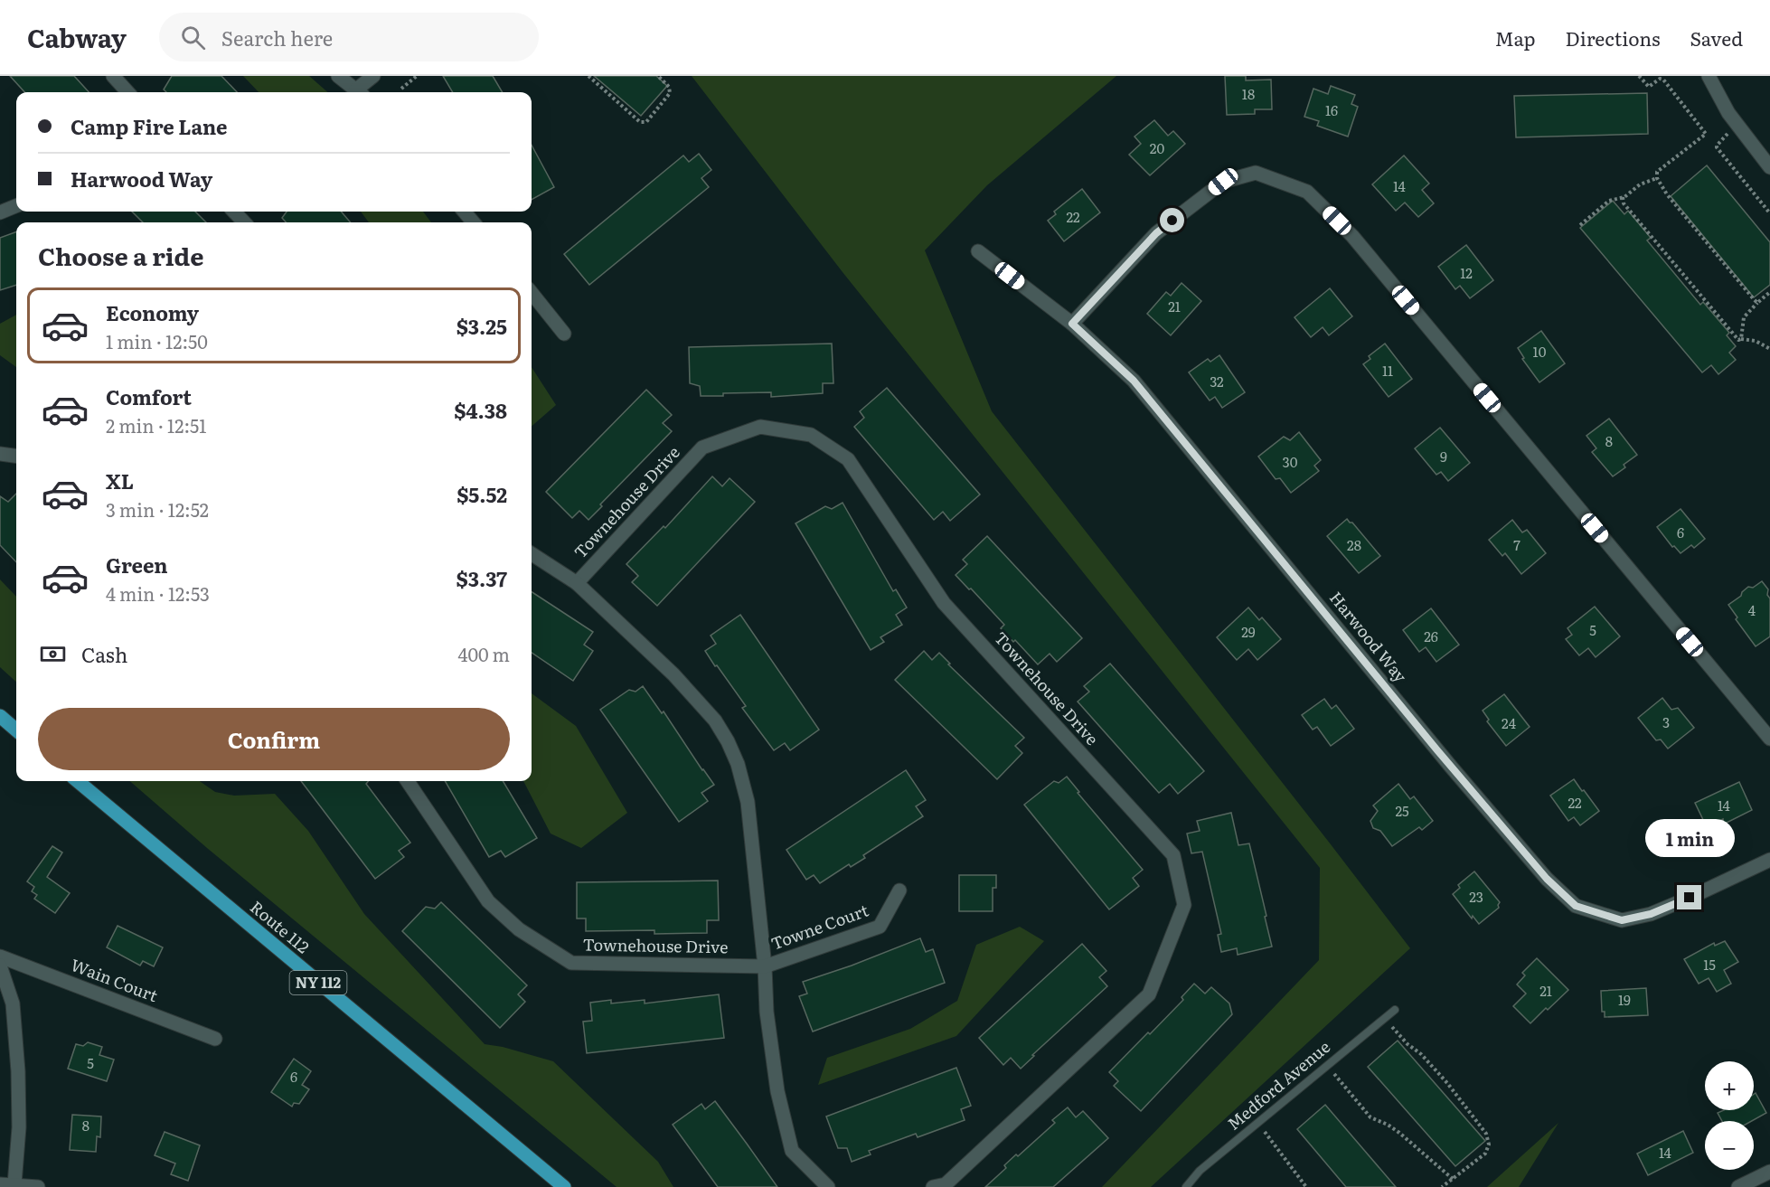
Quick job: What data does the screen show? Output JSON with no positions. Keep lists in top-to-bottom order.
{
  "streets": {
    "main road": ["Route 112", "NY 112"],
    "street": [
      "Townehouse Drive",
      "Harwood Way",
      "Towne Court",
      "Wain Court"
    ],
    "lane": ["Medford Avenue"]
  },
  "crossings": [
    ["Townehouse Drive", "Towne Court"]
  ],
  "house_numbers": [
    "18",
    "16",
    "20",
    "14",
    "22",
    "12",
    "21",
    "10",
    "11",
    "32",
    "8",
    "9",
    "30",
    "6",
    "28",
    "7",
    "4",
    "5",
    "29",
    "26",
    "3",
    "24",
    "22",
    "14",
    "25",
    "23",
    "15",
    "21",
    "19",
    "5",
    "6",
    "8",
    "14"
  ],
  "page": {
    "header": "Cabway",
    "search": "Search here",
    "nav": ["Map", "Directions", "Saved"],
    "banner": ["Camp Fire Lane", "Harwood Way"],
    "heading": "Choose a ride",
    "list": [
      {
        "name": "Economy",
        "note": "1 min · 12:50",
        "value": "$3.25"
      },
      {
        "name": "Comfort",
        "note": "2 min · 12:51",
        "value": "$4.38"
      },
      {
        "name": "XL",
        "note": "3 min · 12:52",
        "value": "$5.52"
      },
      {
        "name": "Green",
        "note": "4 min · 12:53",
        "value": "$3.37"
      }
    ],
    "pay": ["Cash", "400 m"],
    "buttons": "Confirm",
    "bubble": "1 min",
    "map_buttons": ["+", "−"]
  }
}
